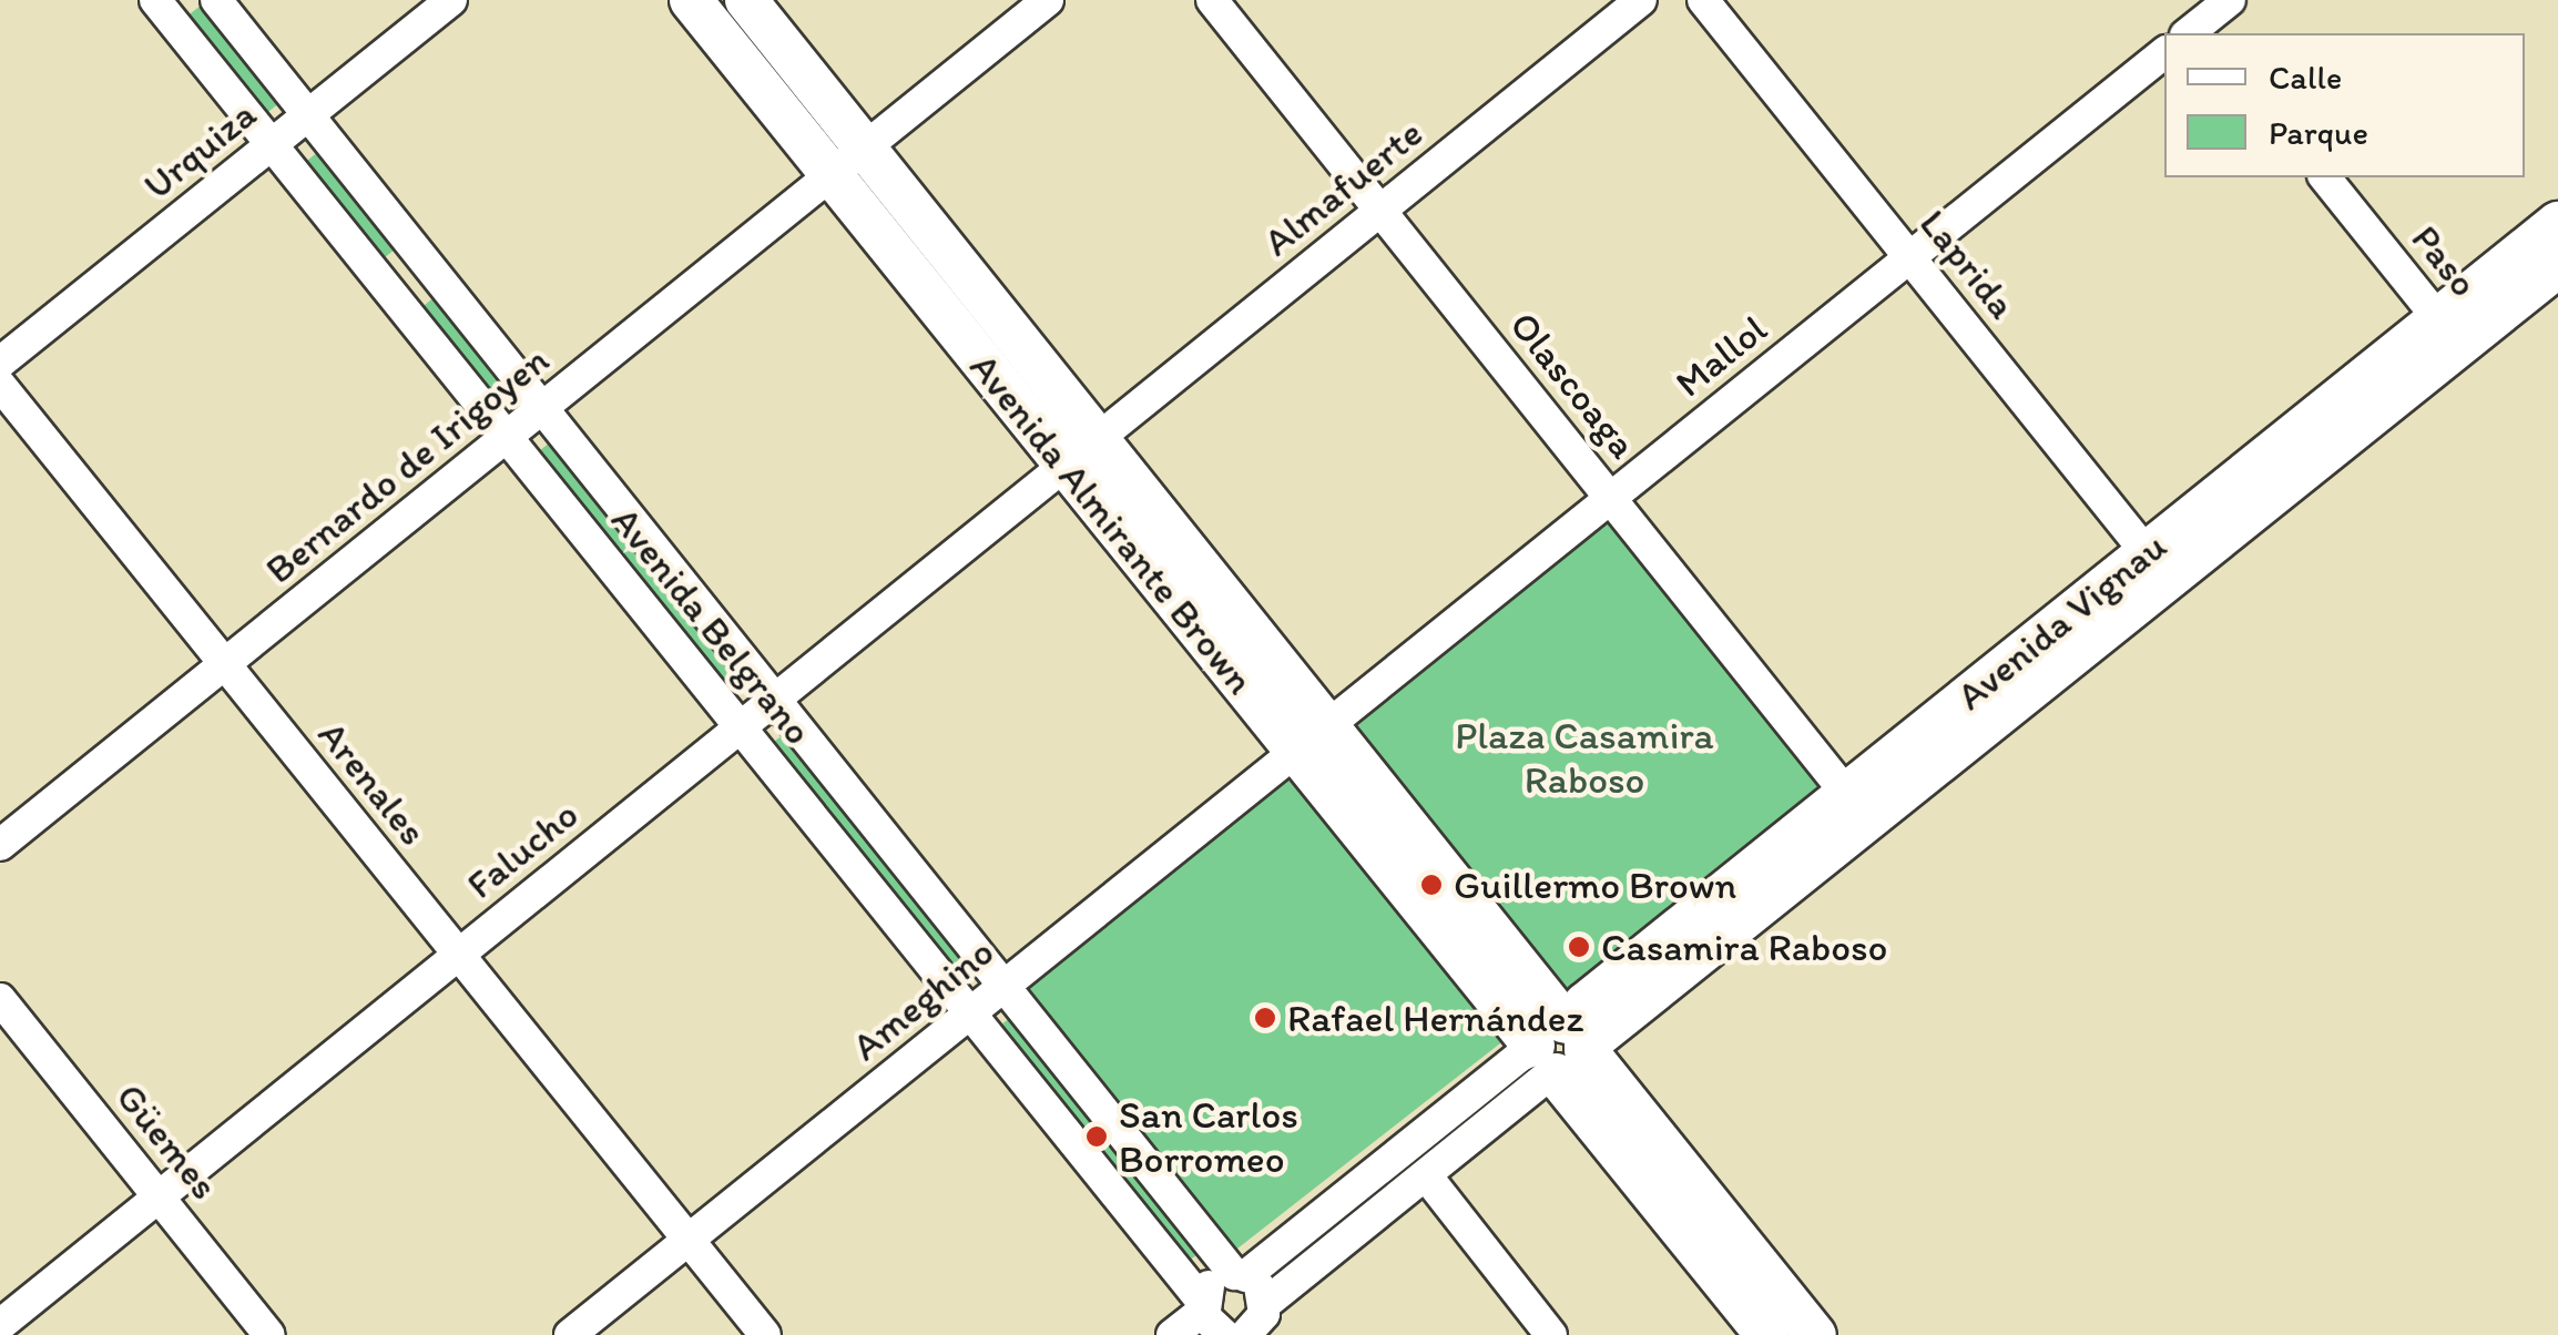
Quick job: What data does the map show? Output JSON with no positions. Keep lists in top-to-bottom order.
{
  "streets": {
    "main road": ["Avenida Almirante Brown", "Avenida Vignau"],
    "street": [
      "Urquiza",
      "Almafuerte",
      "Paso",
      "Laprida",
      "Mallol",
      "Olascoaga",
      "Bernardo de Irigoyen",
      "Avenida Belgrano",
      "Arenales",
      "Falucho",
      "Ameghino",
      "Güemes"
    ]
  },
  "crossings": [
    ["Urquiza", "Avenida Belgrano"],
    ["Almafuerte", "Olascoaga"],
    ["Almafuerte", "Avenida Almirante Brown"],
    ["Almafuerte", "Falucho"],
    ["Paso", "Avenida Vignau"],
    ["Laprida", "Mallol"],
    ["Laprida", "Avenida Vignau"],
    ["Mallol", "Olascoaga"],
    ["Mallol", "Avenida Almirante Brown"],
    ["Mallol", "Ameghino"],
    ["Olascoaga", "Avenida Vignau"],
    ["Bernardo de Irigoyen", "Avenida Almirante Brown"],
    ["Bernardo de Irigoyen", "Avenida Belgrano"],
    ["Bernardo de Irigoyen", "Arenales"],
    ["Avenida Almirante Brown", "Avenida Vignau"],
    ["Avenida Almirante Brown", "Falucho"],
    ["Avenida Almirante Brown", "Ameghino"],
    ["Avenida Belgrano", "Falucho"],
    ["Avenida Belgrano", "Ameghino"],
    ["Arenales", "Falucho"],
    ["Arenales", "Ameghino"],
    ["Falucho", "Güemes"]
  ],
  "parks": ["Plaza Casamira Raboso"],
  "places": [
    "Guillermo Brown",
    "Casamira Raboso",
    "Rafael Hernández",
    "San Carlos Borromeo"
  ],
  "legend": ["Calle", "Parque"]
}
